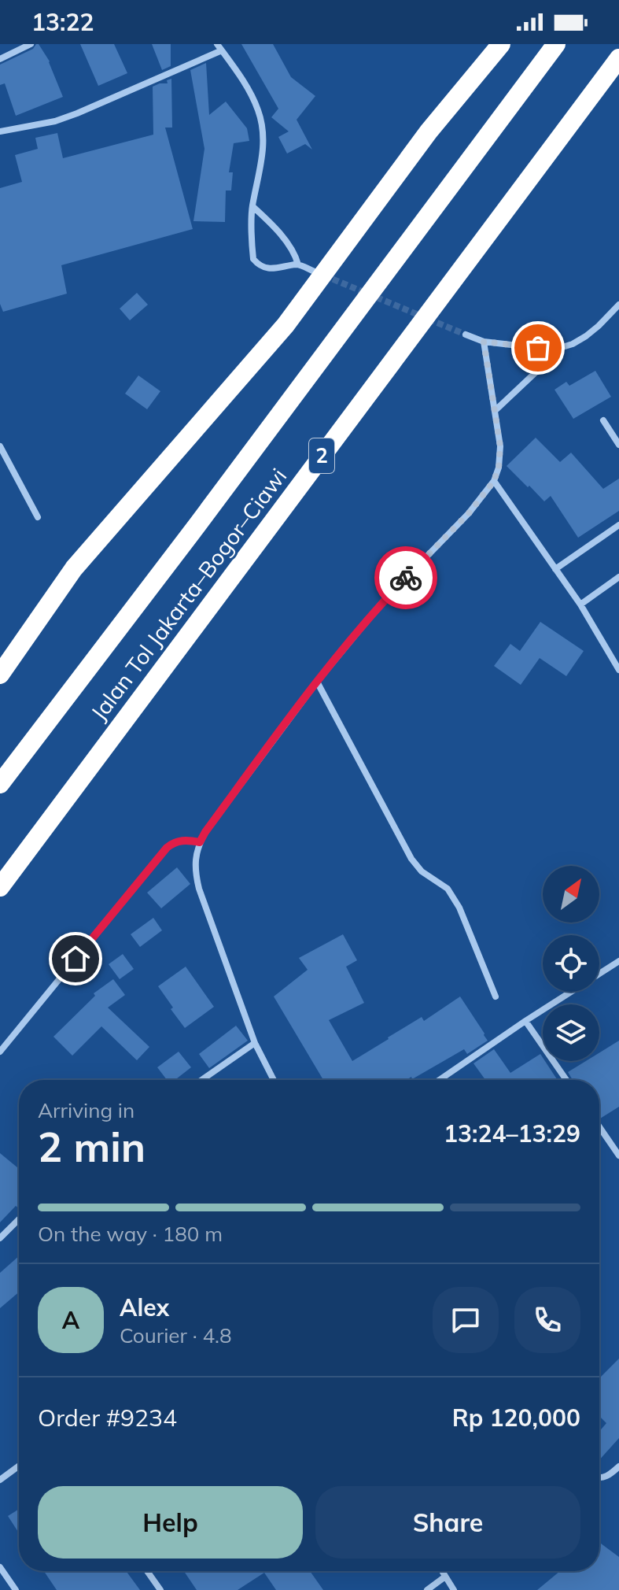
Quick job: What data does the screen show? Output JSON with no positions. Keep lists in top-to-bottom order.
{
  "streets": {
    "highway": ["2", "Jalan Tol Jakarta–Bogor–Ciawi"]
  },
  "north": "top right",
  "page": {
    "status": "13:22",
    "heading": ["2 min", "Arriving in", "13:24–13:29"],
    "panel": [
      "Alex",
      "Courier · 4.8",
      "Order #9234",
      "Rp 120,000"
    ],
    "bar": "On the way · 180 m",
    "round": "A",
    "buttons": ["Help", "Share"]
  }
}
